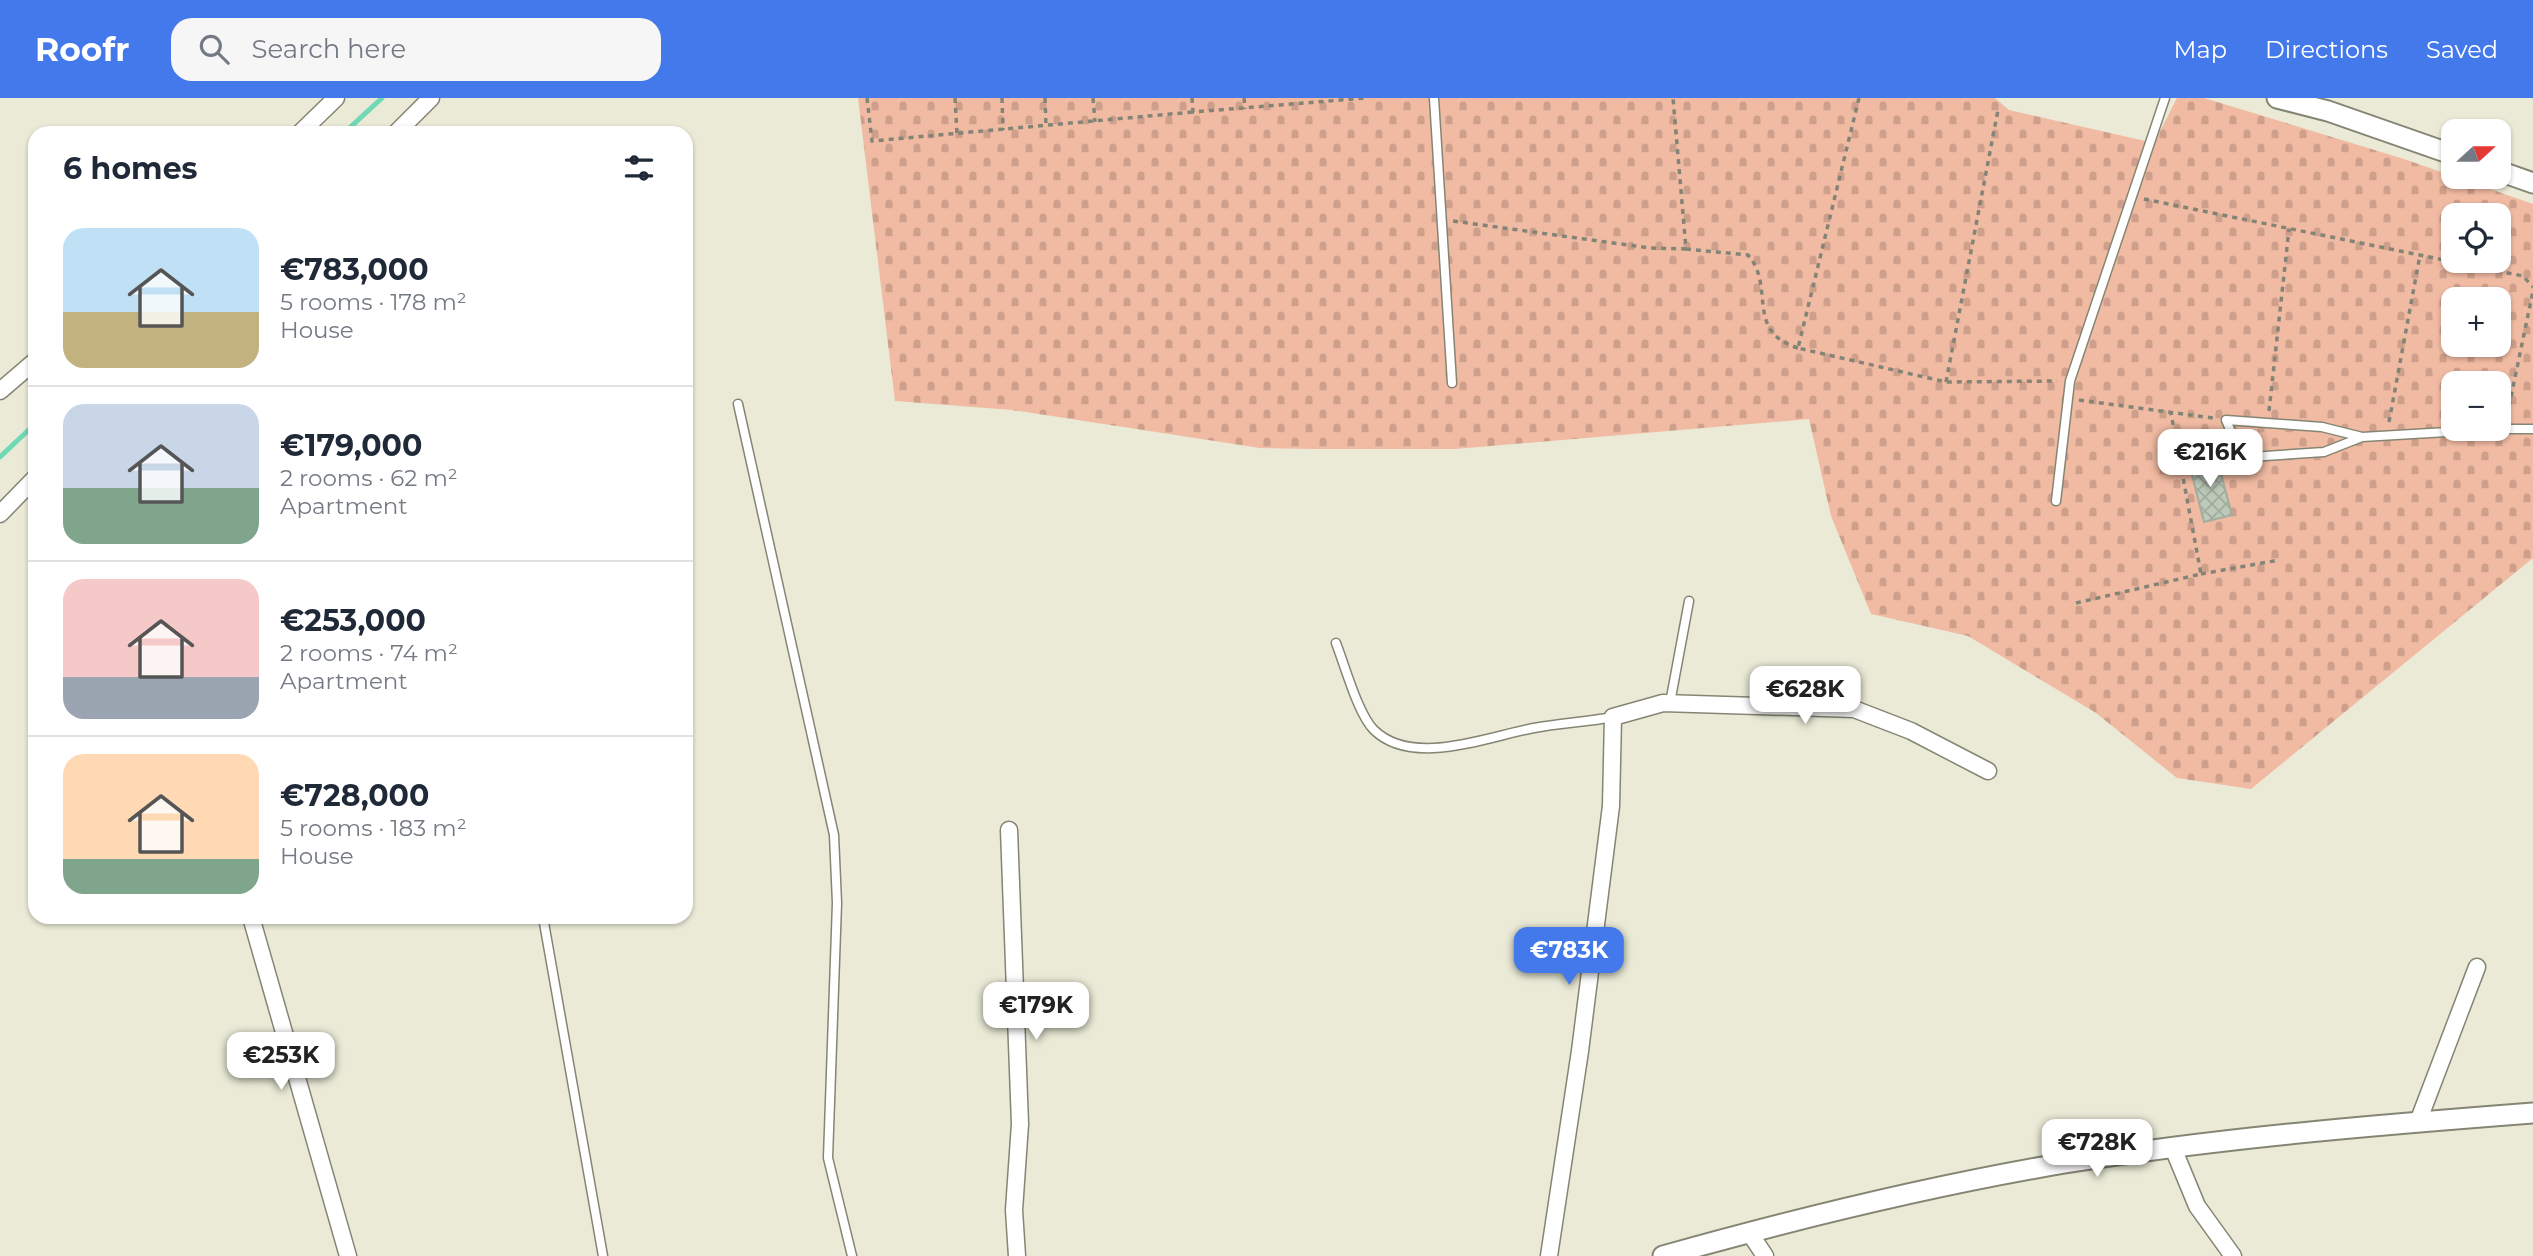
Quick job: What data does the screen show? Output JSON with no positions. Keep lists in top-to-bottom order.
{
  "north": "right",
  "page": {
    "header": "Roofr",
    "search": "Search here",
    "nav": ["Map", "Directions", "Saved"],
    "map_buttons": ["+", "−"],
    "heading": "6 homes",
    "list": [
      {
        "name": "€783,000",
        "note": "5 rooms · 178 m² · House"
      },
      {
        "name": "€179,000",
        "note": "2 rooms · 62 m² · Apartment"
      },
      {
        "name": "€253,000",
        "note": "2 rooms · 74 m² · Apartment"
      },
      {
        "name": "€728,000",
        "note": "5 rooms · 183 m² · House"
      }
    ],
    "price": [
      "€216K",
      "€628K",
      "€783K",
      "€179K",
      "€253K",
      "€728K"
    ]
  }
}
